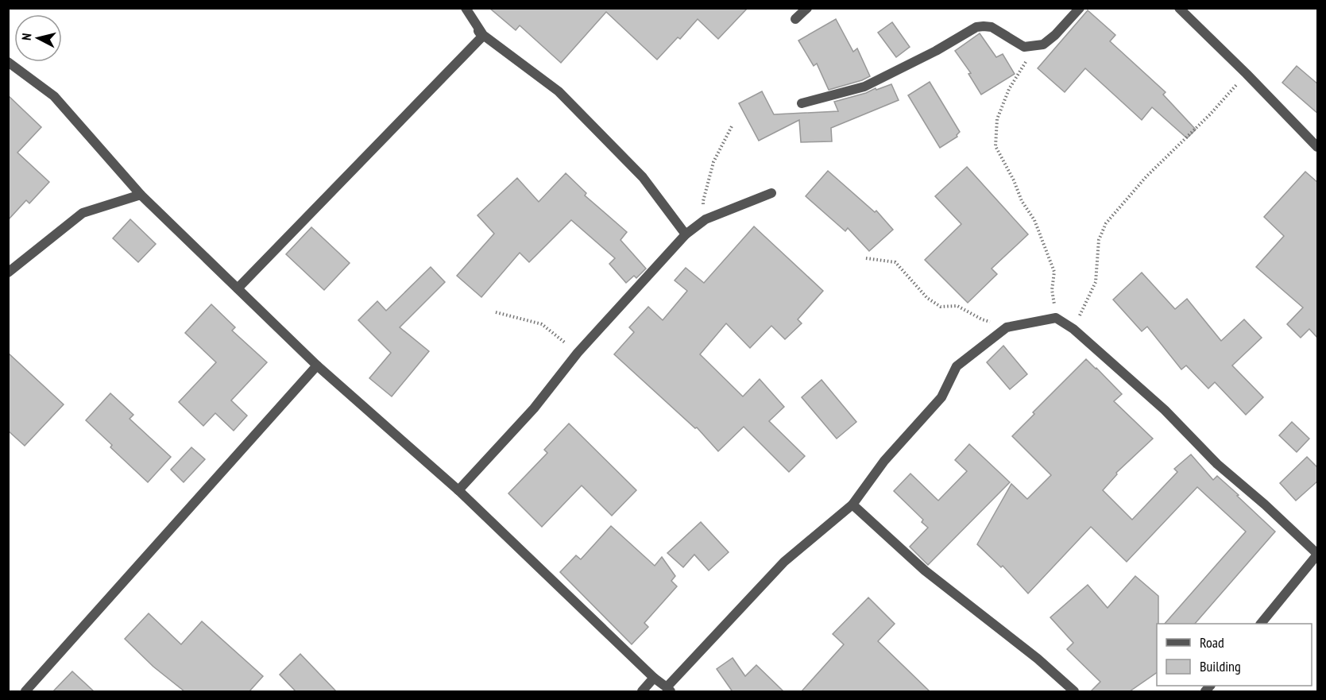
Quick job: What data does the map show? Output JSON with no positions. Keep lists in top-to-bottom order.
{
  "legend": ["Road", "Building"],
  "north": "left"
}
